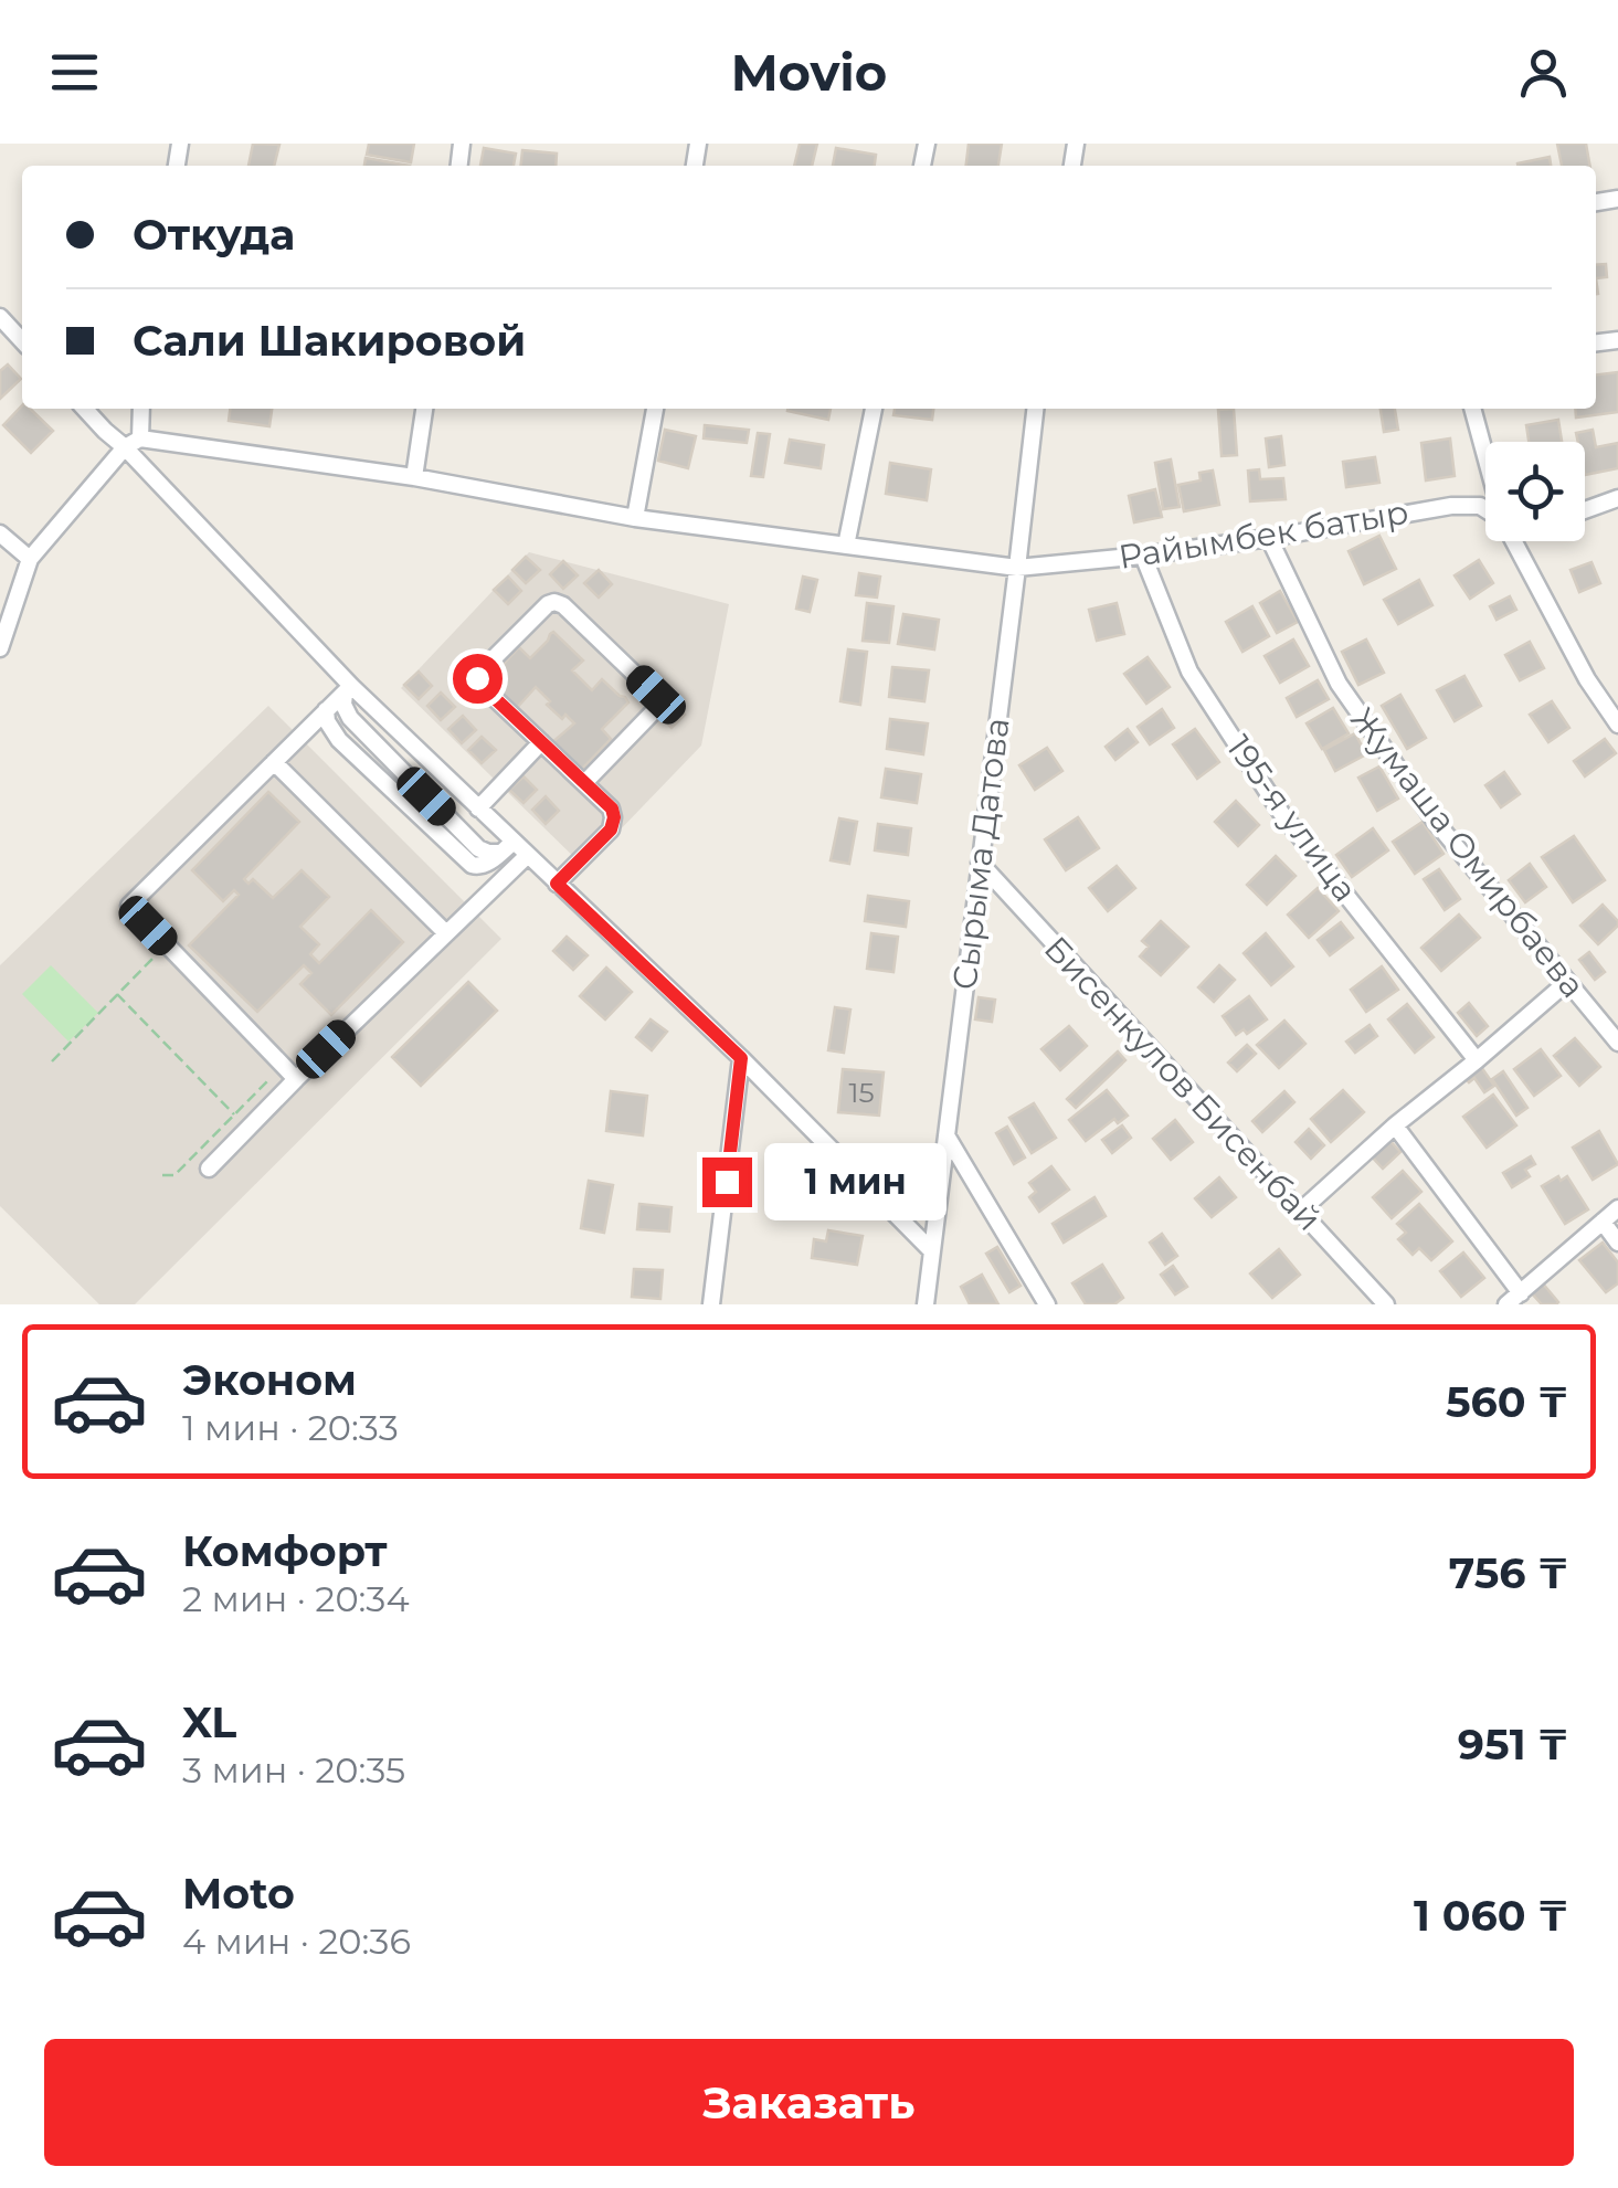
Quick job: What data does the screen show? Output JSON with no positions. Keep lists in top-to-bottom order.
{
  "streets": {
    "street": [
      "Райымбек батыр",
      "195-я улица",
      "Жумаша Омирбаева",
      "Сырыма Датова",
      "Бисенкулов Бисенбай"
    ]
  },
  "crossings": [
    ["Райымбек батыр", "195-я улица"],
    ["Райымбек батыр", "Жумаша Омирбаева"],
    ["Райымбек батыр", "Сырыма Датова"],
    ["Сырыма Датова", "Бисенкулов Бисенбай"]
  ],
  "house_numbers": ["15"],
  "page": {
    "header": "Movio",
    "banner": ["Откуда", "Сали Шакировой"],
    "bubble": "1 мин",
    "list": [
      {
        "name": "Эконом",
        "note": "1 мин · 20:33",
        "value": "560 ₸"
      },
      {
        "name": "Комфорт",
        "note": "2 мин · 20:34",
        "value": "756 ₸"
      },
      {
        "name": "XL",
        "note": "3 мин · 20:35",
        "value": "951 ₸"
      },
      {
        "name": "Moto",
        "note": "4 мин · 20:36",
        "value": "1 060 ₸"
      }
    ],
    "buttons": "Заказать"
  }
}
